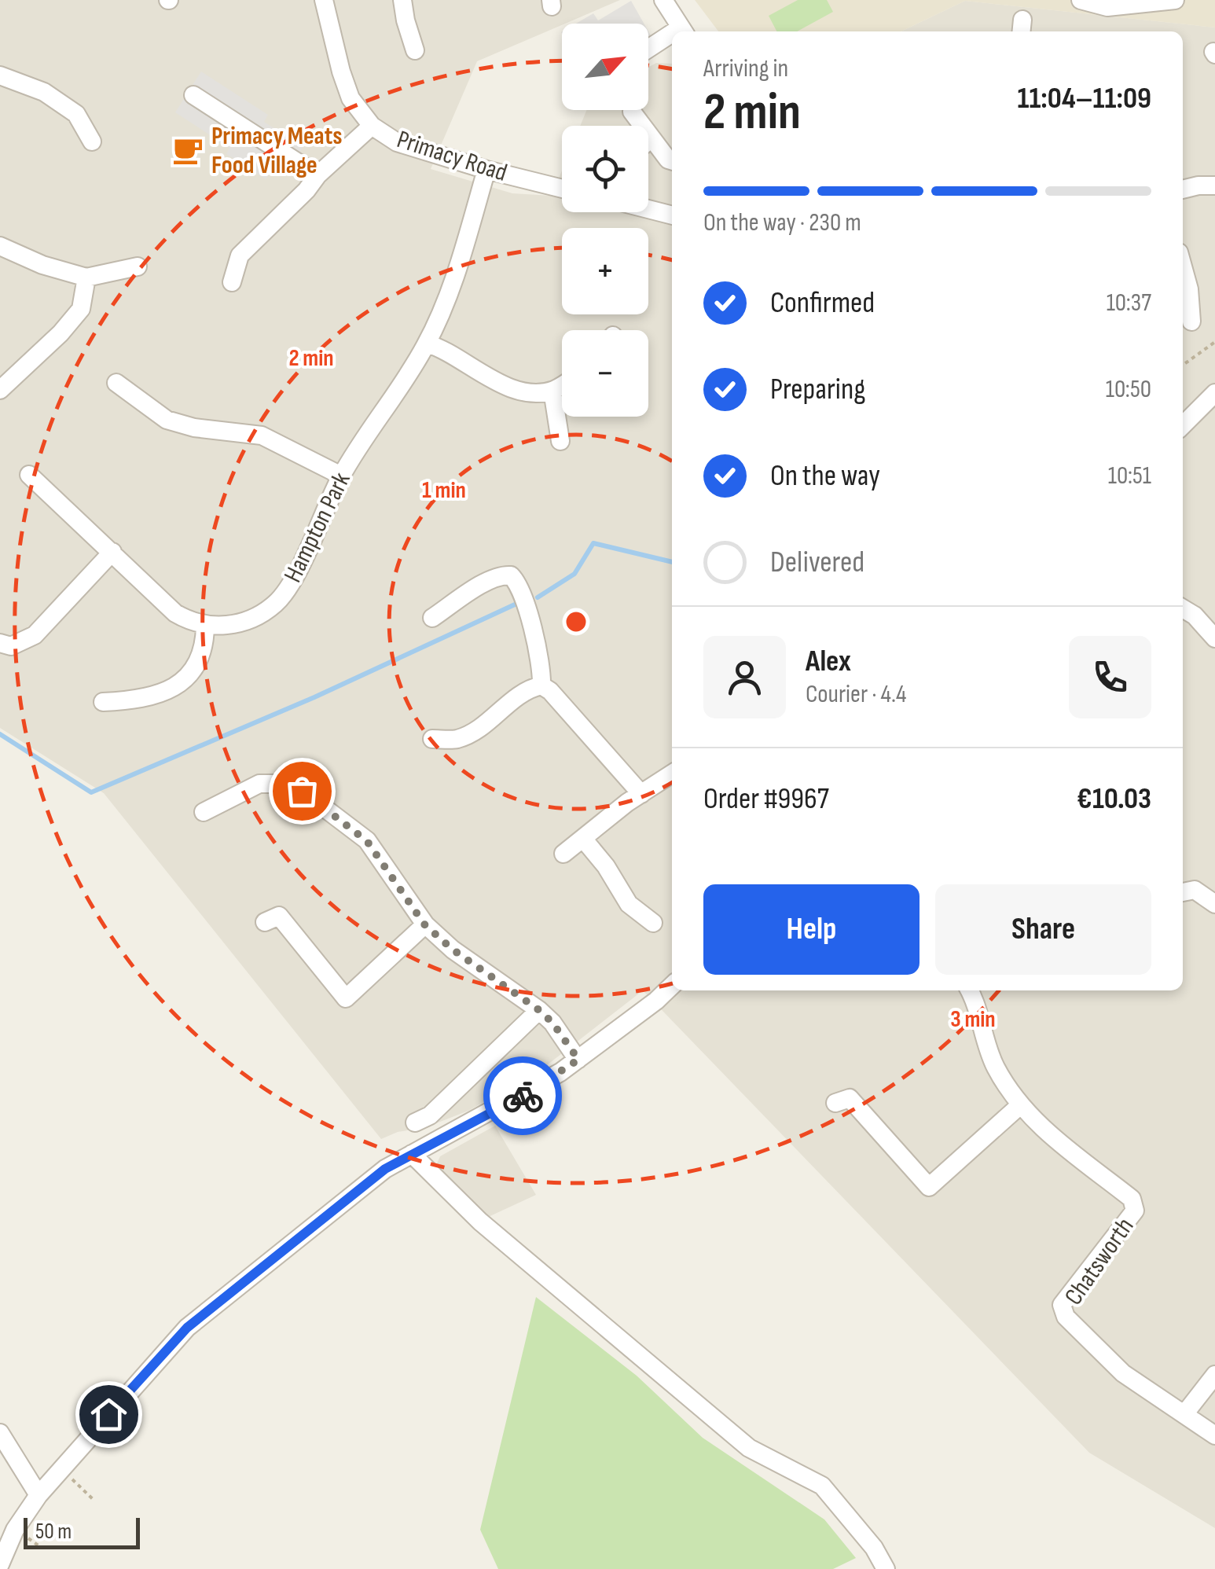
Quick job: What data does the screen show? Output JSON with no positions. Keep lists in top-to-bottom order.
{
  "streets": {
    "street": ["Primacy Road", "Hampton Park", "Chatsworth"]
  },
  "crossings": [
    ["Primacy Road", "Hampton Park"]
  ],
  "places": {
    "cafe": ["Primacy Meats Food Village"]
  },
  "scale_bar": "50 m",
  "north": "top right",
  "page": {
    "map_buttons": ["+", "−"],
    "heading": ["2 min", "Arriving in", "11:04–11:09"],
    "panel": [
      "Alex",
      "Courier · 4.4",
      "Order #9967",
      "€10.03"
    ],
    "bar": "On the way · 230 m",
    "list": [
      ["Confirmed", "10:37"],
      ["Preparing", "10:50"],
      ["On the way", "10:51"],
      "Delivered"
    ],
    "buttons": ["Help", "Share"],
    "scale": "50 m"
  },
  "rings": ["2 min", "1 min", "3 min"]
}
